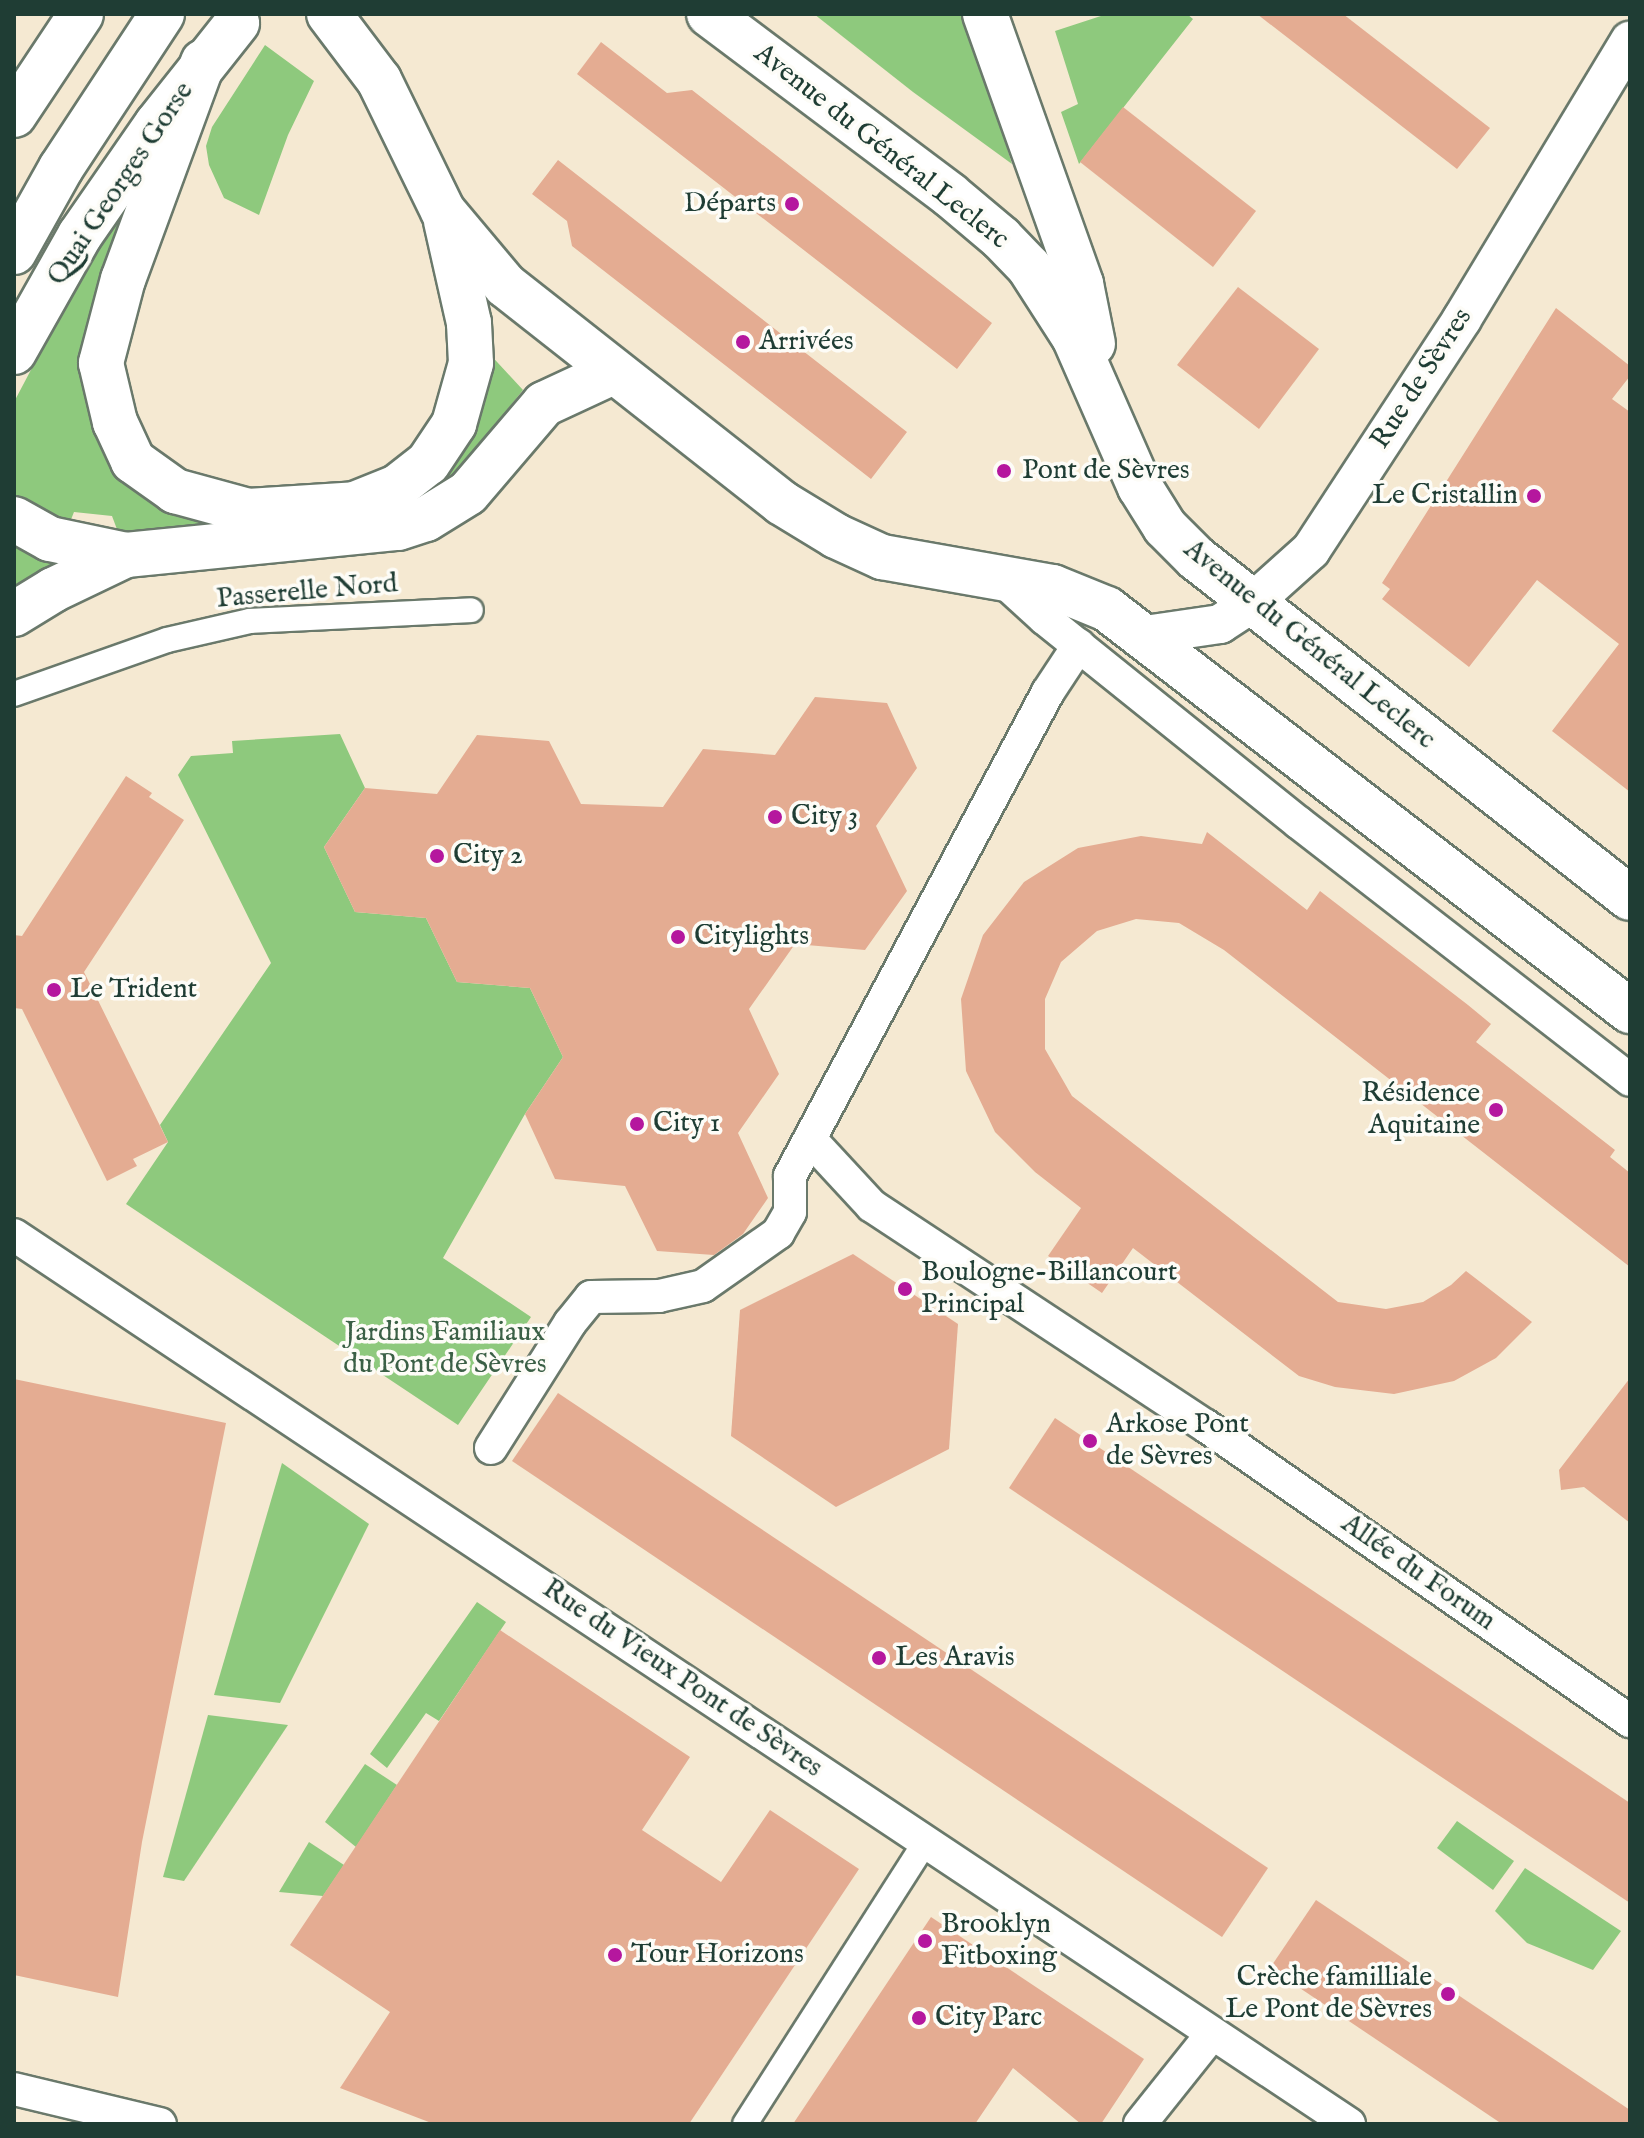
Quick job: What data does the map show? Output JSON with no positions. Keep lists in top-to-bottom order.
{
  "streets": {
    "main road": ["Avenue du Général Leclerc", "Quai Georges Gorse"],
    "street": [
      "Rue de Sèvres",
      "Passerelle Nord",
      "Allée du Forum",
      "Rue du Vieux Pont de Sèvres"
    ]
  },
  "crossings": [
    ["Avenue du Général Leclerc", "Rue de Sèvres"]
  ],
  "parks": ["Jardins Familiaux du Pont de Sèvres"],
  "places": [
    "Départs",
    "Arrivées",
    "Pont de Sèvres",
    "Le Cristallin",
    "City 3",
    "City 2",
    "Citylights",
    "Le Trident",
    "Résidence Aquitaine",
    "City 1",
    "Boulogne-Billancourt Principal",
    "Arkose Pont de Sèvres",
    "Les Aravis",
    "Brooklyn Fitboxing",
    "Tour Horizons",
    "Crèche familliale Le Pont de Sèvres",
    "City Parc"
  ]
}
